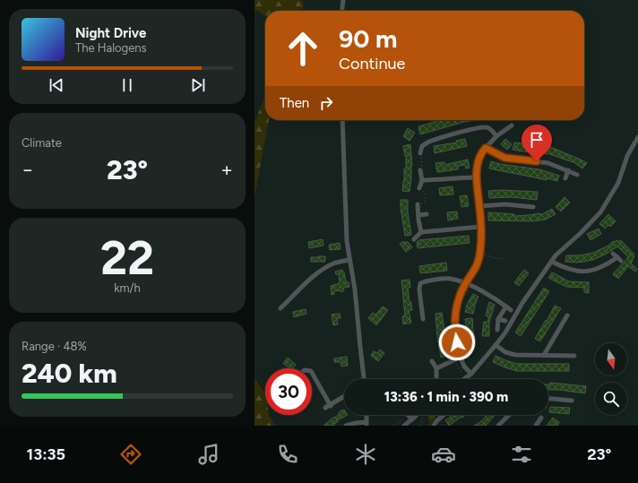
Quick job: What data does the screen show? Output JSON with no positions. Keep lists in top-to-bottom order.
{
  "north": "bottom",
  "page": {
    "turn": ["90 m", "Continue"],
    "song": ["Night Drive", "The Halogens"],
    "then": "Then",
    "tile": [
      "Climate",
      ["22", "km/h"],
      ["Range · 48%", "240 km"]
    ],
    "heat": ["−", "23°", "+"],
    "limit": "30",
    "trip": "13:36 · 1 min · 390 m",
    "tabs": ["13:35", "23°"]
  }
}
